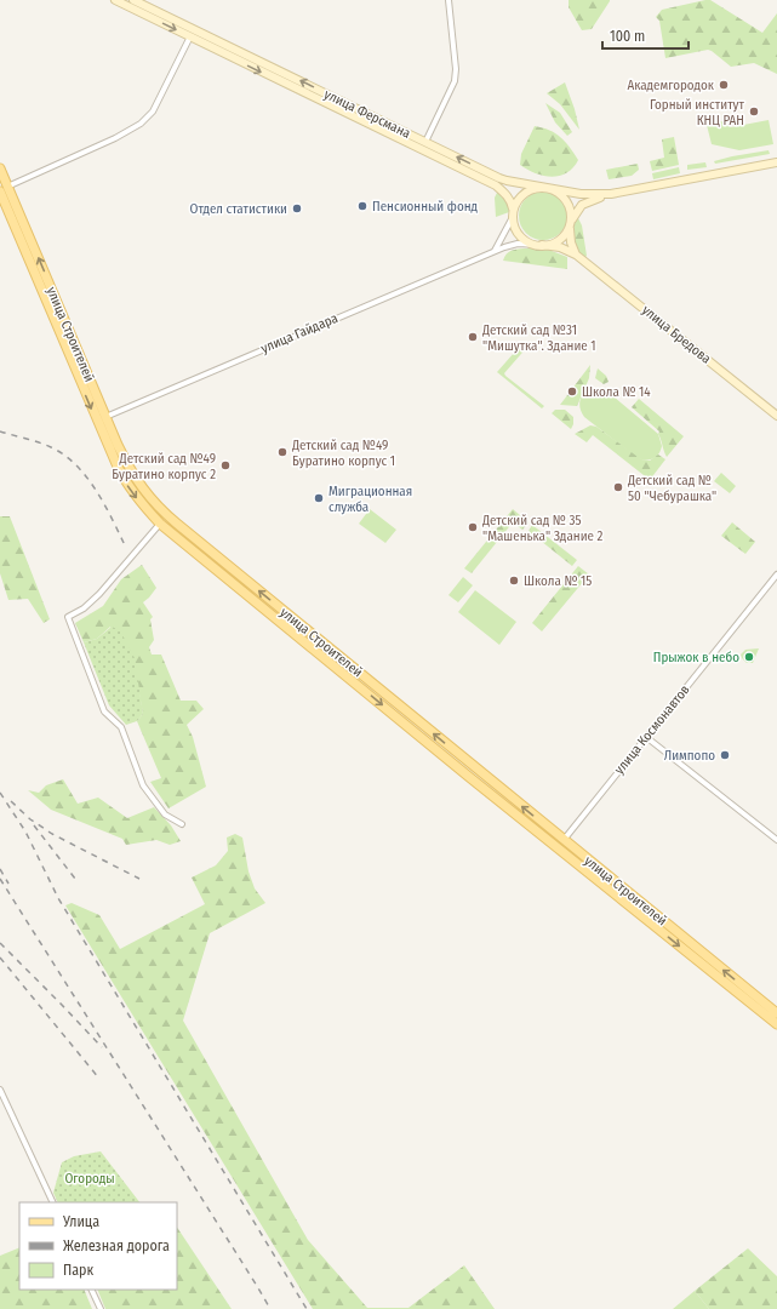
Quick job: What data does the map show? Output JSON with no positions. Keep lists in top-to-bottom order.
{
  "streets": {
    "main road": ["улица Строителей"],
    "street": [
      "улица Ферсмана",
      "улица Гайдара",
      "улица Бредова",
      "улица Космонавтов"
    ]
  },
  "crossings": [
    ["улица Ферсмана", "улица Гайдара"],
    ["улица Ферсмана", "улица Бредова"],
    ["улица Гайдара", "улица Строителей"],
    ["улица Гайдара", "улица Бредова"],
    ["улица Строителей", "улица Космонавтов"]
  ],
  "parks": ["Огороды"],
  "places": [
    "Академгородок",
    "Горный институт КНЦ РАН",
    "Пенсионный фонд",
    "Отдел статистики",
    "Детский сад №31 \"Мишутка\". Здание 1",
    "Школа № 14",
    "Детский сад №49 Буратино корпус 1",
    "Детский сад №49 Буратино корпус 2",
    "Детский сад № 50 \"Чебурашка\"",
    "Миграционная служба",
    "Детский сад № 35 \"Машенька\" Здание 2",
    "Школа № 15",
    "Прыжок в небо",
    "Лимпопо"
  ],
  "legend": ["Улица", "Железная дорога", "Парк"],
  "scale_bar": "100 m"
}
